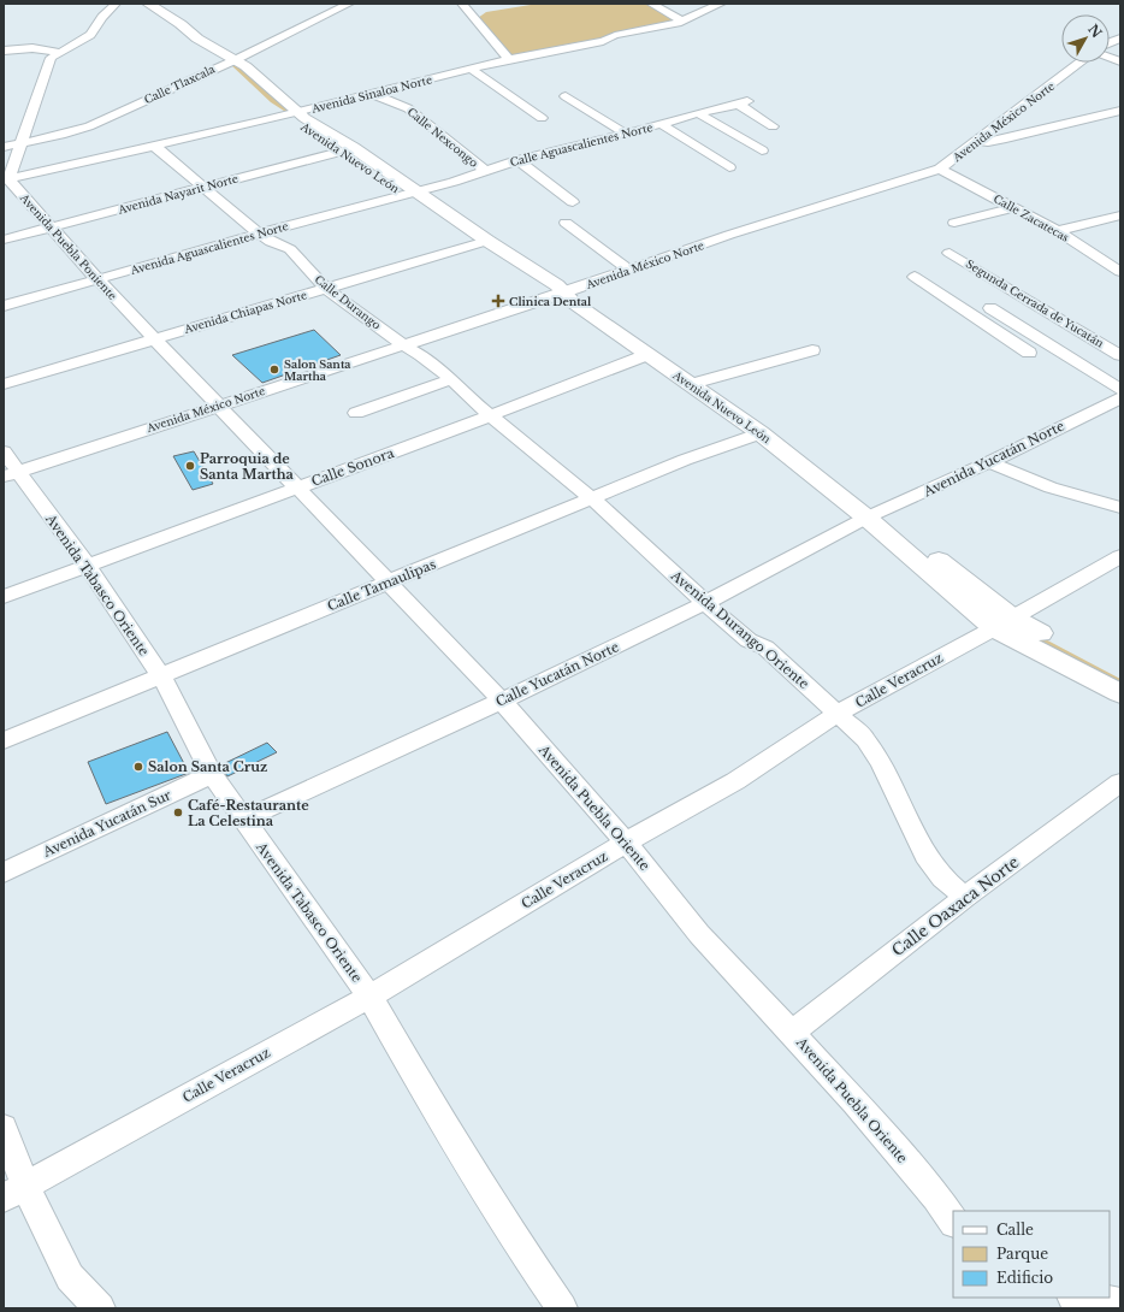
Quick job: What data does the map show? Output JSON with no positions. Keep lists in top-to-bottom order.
{
  "streets": {
    "main road": ["Avenida Nuevo León"],
    "street": [
      "Calle Tlaxcala",
      "Avenida Sinaloa Norte",
      "Avenida México Norte",
      "Calle Nexcongo",
      "Calle Aguascalientes Norte",
      "Avenida Nayarit Norte",
      "Calle Zacatecas",
      "Avenida Puebla Poniente",
      "Avenida Aguascalientes Norte",
      "Calle Durango",
      "Segunda Cerrada de Yucatán",
      "Avenida Chiapas Norte",
      "Avenida Yucatán Norte",
      "Calle Sonora",
      "Avenida Tabasco Oriente",
      "Calle Tamaulipas",
      "Avenida Durango Oriente",
      "Calle Yucatán Norte",
      "Calle Veracruz",
      "Avenida Puebla Oriente",
      "Avenida Yucatán Sur",
      "Calle Oaxaca Norte"
    ]
  },
  "crossings": [
    ["Calle Tlaxcala", "Avenida Nuevo León"],
    ["Avenida Sinaloa Norte", "Calle Nexcongo"],
    ["Avenida Sinaloa Norte", "Avenida Nuevo León"],
    ["Avenida Sinaloa Norte", "Avenida Puebla Poniente"],
    ["Avenida Sinaloa Norte", "Calle Durango"],
    ["Avenida México Norte", "Avenida Nuevo León"],
    ["Avenida México Norte", "Calle Zacatecas"],
    ["Avenida México Norte", "Avenida Puebla Poniente"],
    ["Avenida México Norte", "Calle Durango"],
    ["Avenida México Norte", "Avenida Tabasco Oriente"],
    ["Avenida México Norte", "Avenida Durango Oriente"],
    ["Avenida México Norte", "Avenida Puebla Oriente"],
    ["Calle Nexcongo", "Calle Aguascalientes Norte"],
    ["Calle Aguascalientes Norte", "Avenida Nuevo León"],
    ["Calle Aguascalientes Norte", "Avenida Aguascalientes Norte"],
    ["Avenida Nuevo León", "Avenida Nayarit Norte"],
    ["Avenida Nuevo León", "Avenida Aguascalientes Norte"],
    ["Avenida Nuevo León", "Avenida Chiapas Norte"],
    ["Avenida Nuevo León", "Avenida Yucatán Norte"],
    ["Avenida Nuevo León", "Calle Sonora"],
    ["Avenida Nuevo León", "Calle Tamaulipas"],
    ["Avenida Nuevo León", "Calle Yucatán Norte"],
    ["Avenida Nuevo León", "Calle Veracruz"],
    ["Avenida Nayarit Norte", "Avenida Puebla Poniente"],
    ["Avenida Nayarit Norte", "Calle Durango"],
    ["Avenida Puebla Poniente", "Avenida Aguascalientes Norte"],
    ["Avenida Puebla Poniente", "Avenida Chiapas Norte"],
    ["Avenida Puebla Poniente", "Avenida Puebla Oriente"],
    ["Avenida Aguascalientes Norte", "Calle Durango"],
    ["Calle Durango", "Avenida Chiapas Norte"],
    ["Calle Durango", "Avenida Durango Oriente"],
    ["Avenida Yucatán Norte", "Calle Yucatán Norte"],
    ["Calle Sonora", "Avenida Tabasco Oriente"],
    ["Calle Sonora", "Avenida Durango Oriente"],
    ["Calle Sonora", "Avenida Puebla Oriente"],
    ["Avenida Tabasco Oriente", "Calle Tamaulipas"],
    ["Avenida Tabasco Oriente", "Calle Yucatán Norte"],
    ["Avenida Tabasco Oriente", "Calle Veracruz"],
    ["Avenida Tabasco Oriente", "Avenida Yucatán Sur"],
    ["Calle Tamaulipas", "Avenida Durango Oriente"],
    ["Calle Tamaulipas", "Avenida Puebla Oriente"],
    ["Avenida Durango Oriente", "Calle Yucatán Norte"],
    ["Avenida Durango Oriente", "Calle Veracruz"],
    ["Avenida Durango Oriente", "Calle Oaxaca Norte"],
    ["Calle Yucatán Norte", "Avenida Puebla Oriente"],
    ["Calle Veracruz", "Avenida Puebla Oriente"],
    ["Avenida Puebla Oriente", "Calle Oaxaca Norte"]
  ],
  "places": {
    "health": ["Clinica Dental"],
    "other": [
      "Salon Santa Martha",
      "Parroquia de Santa Martha",
      "Salon Santa Cruz",
      "Café-Restaurante La Celestina"
    ]
  },
  "legend": ["Calle", "Parque", "Edificio"],
  "north": "top right"
}
